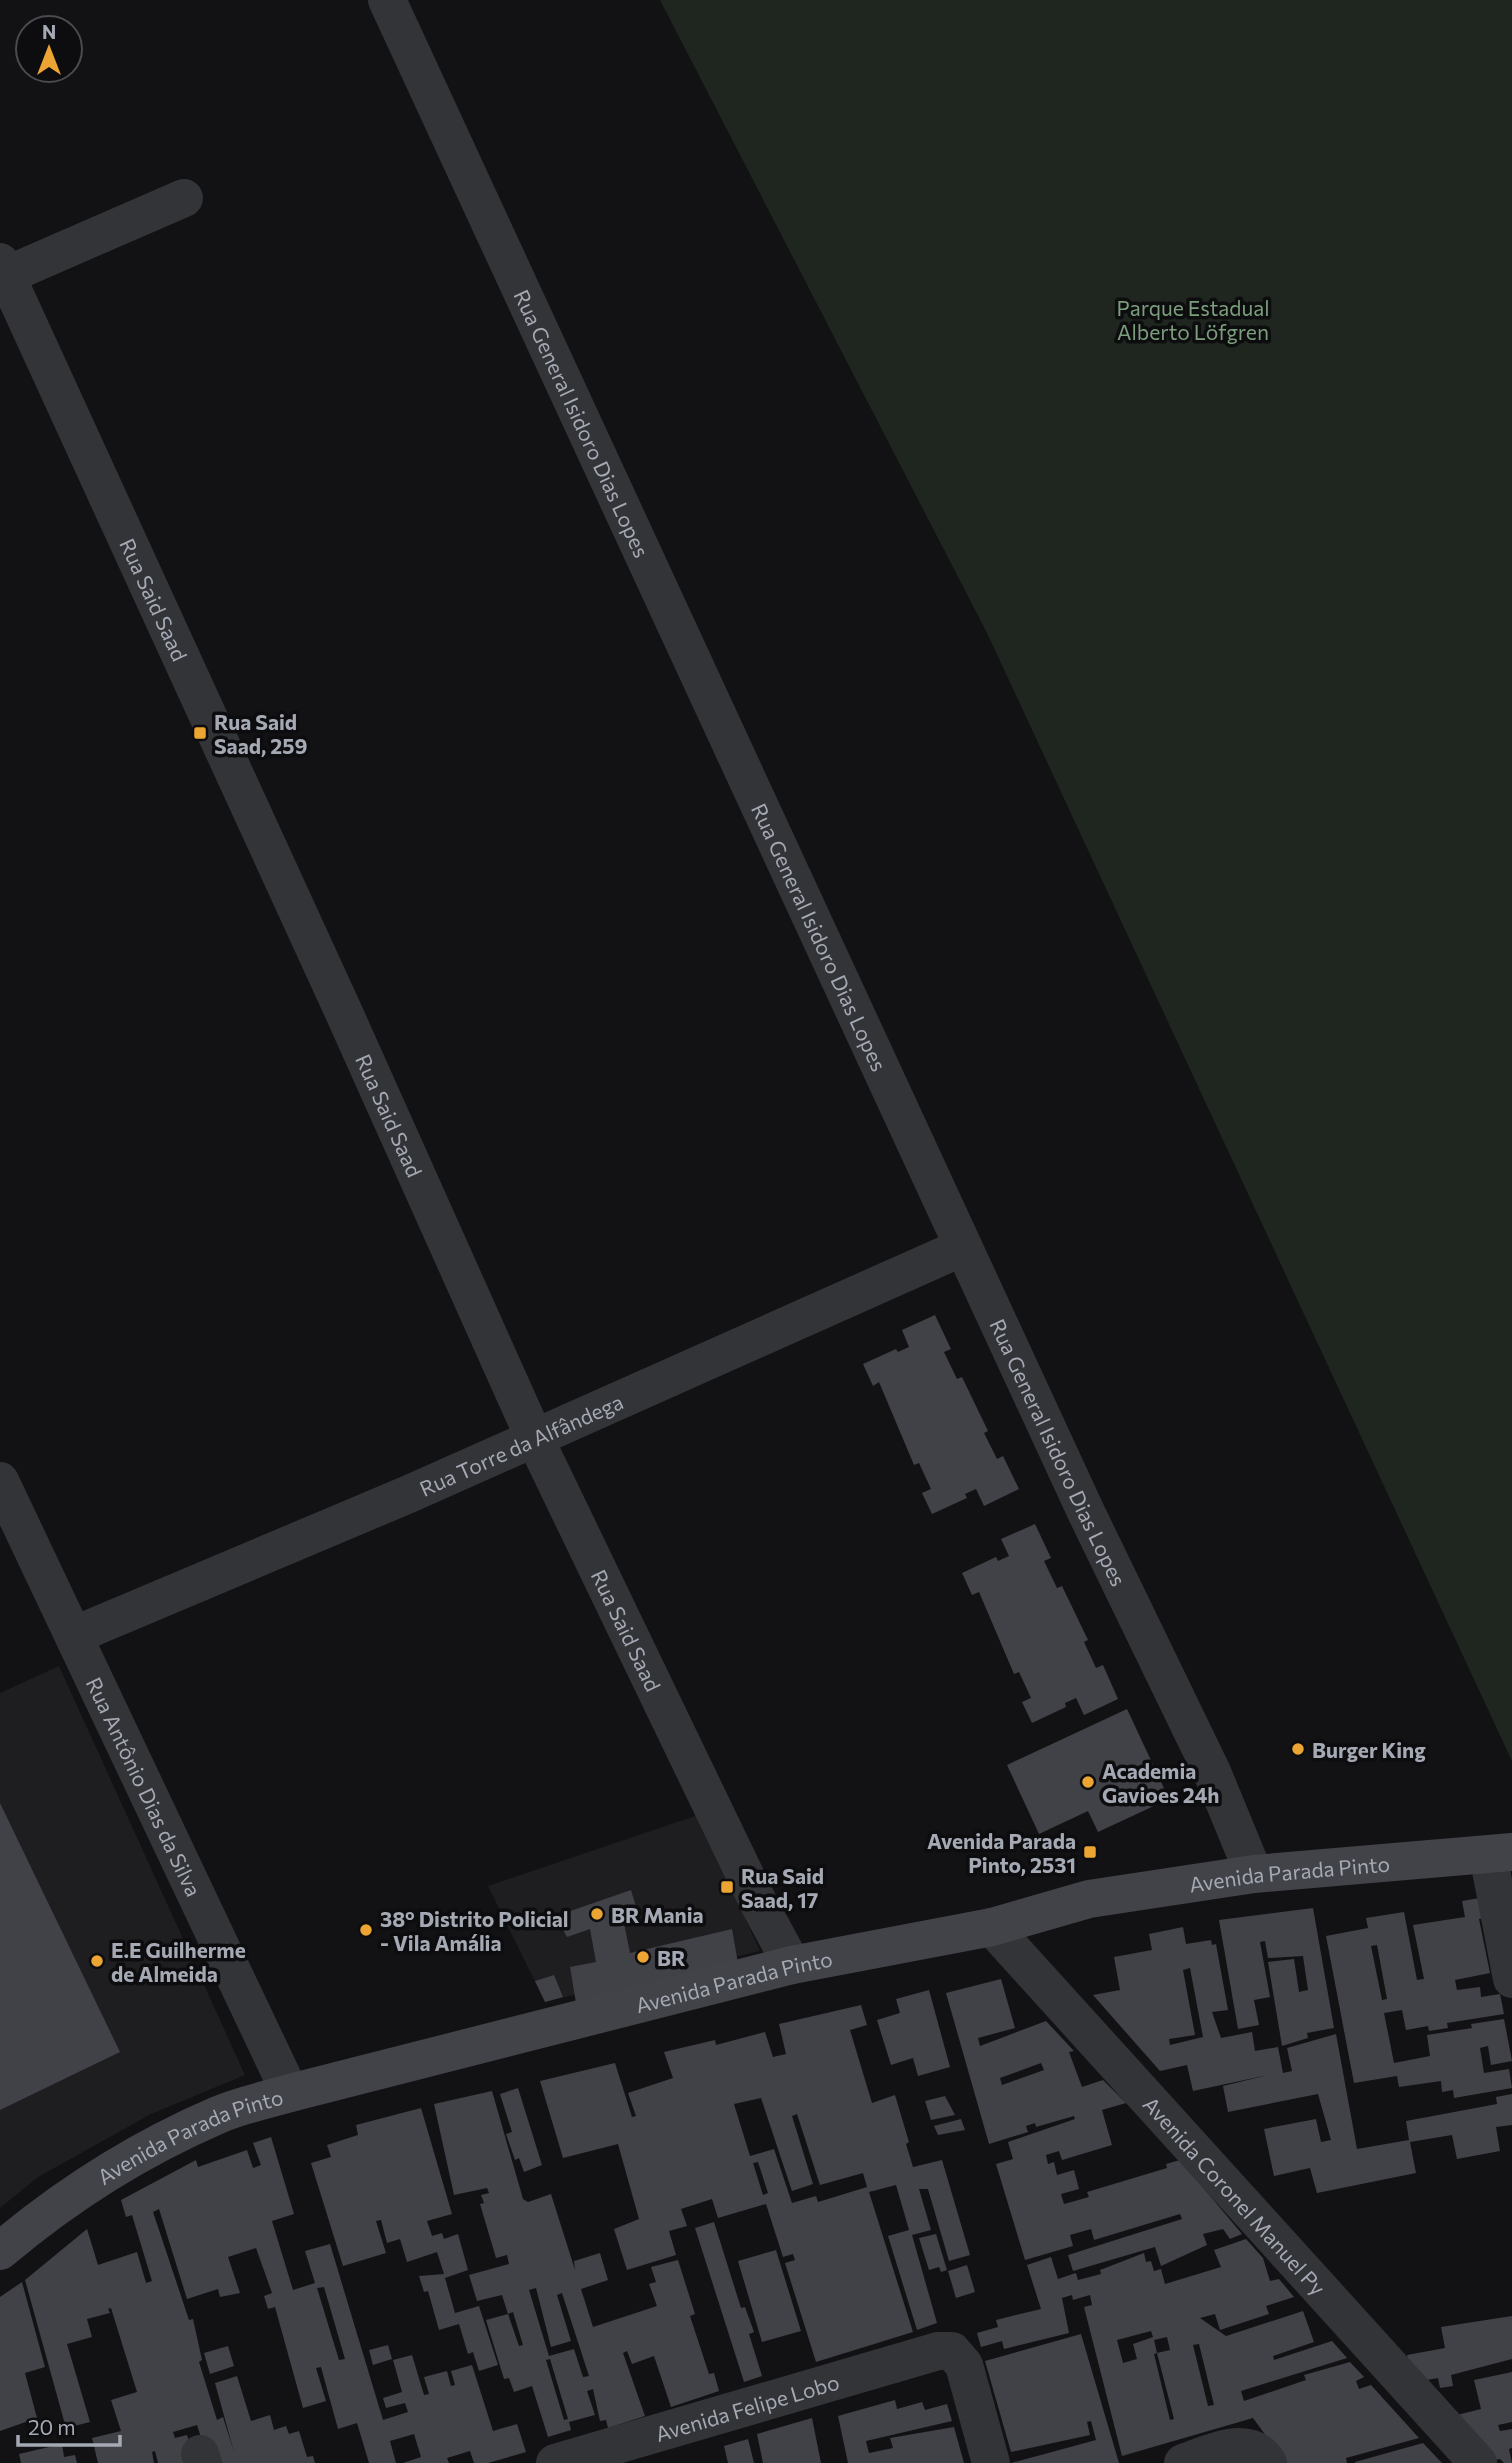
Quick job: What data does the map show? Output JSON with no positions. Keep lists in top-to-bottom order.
{
  "streets": {
    "main road": ["Avenida Parada Pinto"],
    "street": [
      "Rua General Isidoro Dias Lopes",
      "Rua Said Saad",
      "Rua Torre da Alfândega",
      "Rua Antônio Dias da Silva",
      "Avenida Coronel Manuel Py",
      "Avenida Felipe Lobo"
    ]
  },
  "crossings": [
    ["Rua General Isidoro Dias Lopes", "Rua Torre da Alfândega"],
    ["Rua General Isidoro Dias Lopes", "Avenida Parada Pinto"],
    ["Rua Said Saad", "Rua Torre da Alfândega"],
    ["Rua Said Saad", "Avenida Parada Pinto"],
    ["Rua Torre da Alfândega", "Rua Antônio Dias da Silva"],
    ["Rua Antônio Dias da Silva", "Avenida Parada Pinto"],
    ["Avenida Parada Pinto", "Avenida Coronel Manuel Py"]
  ],
  "parks": ["Parque Estadual Alberto Löfgren"],
  "places": {
    "transit": ["Rua Said Saad, 259", "Avenida Parada Pinto, 2531", "Rua Said Saad, 17"],
    "other": [
      "Burger King",
      "Academia Gavioes 24h",
      "BR Mania",
      "38º Distrito Policial - Vila Amália",
      "BR",
      "E.E Guilherme de Almeida"
    ]
  },
  "scale_bar": "20 m",
  "north": "top"
}
